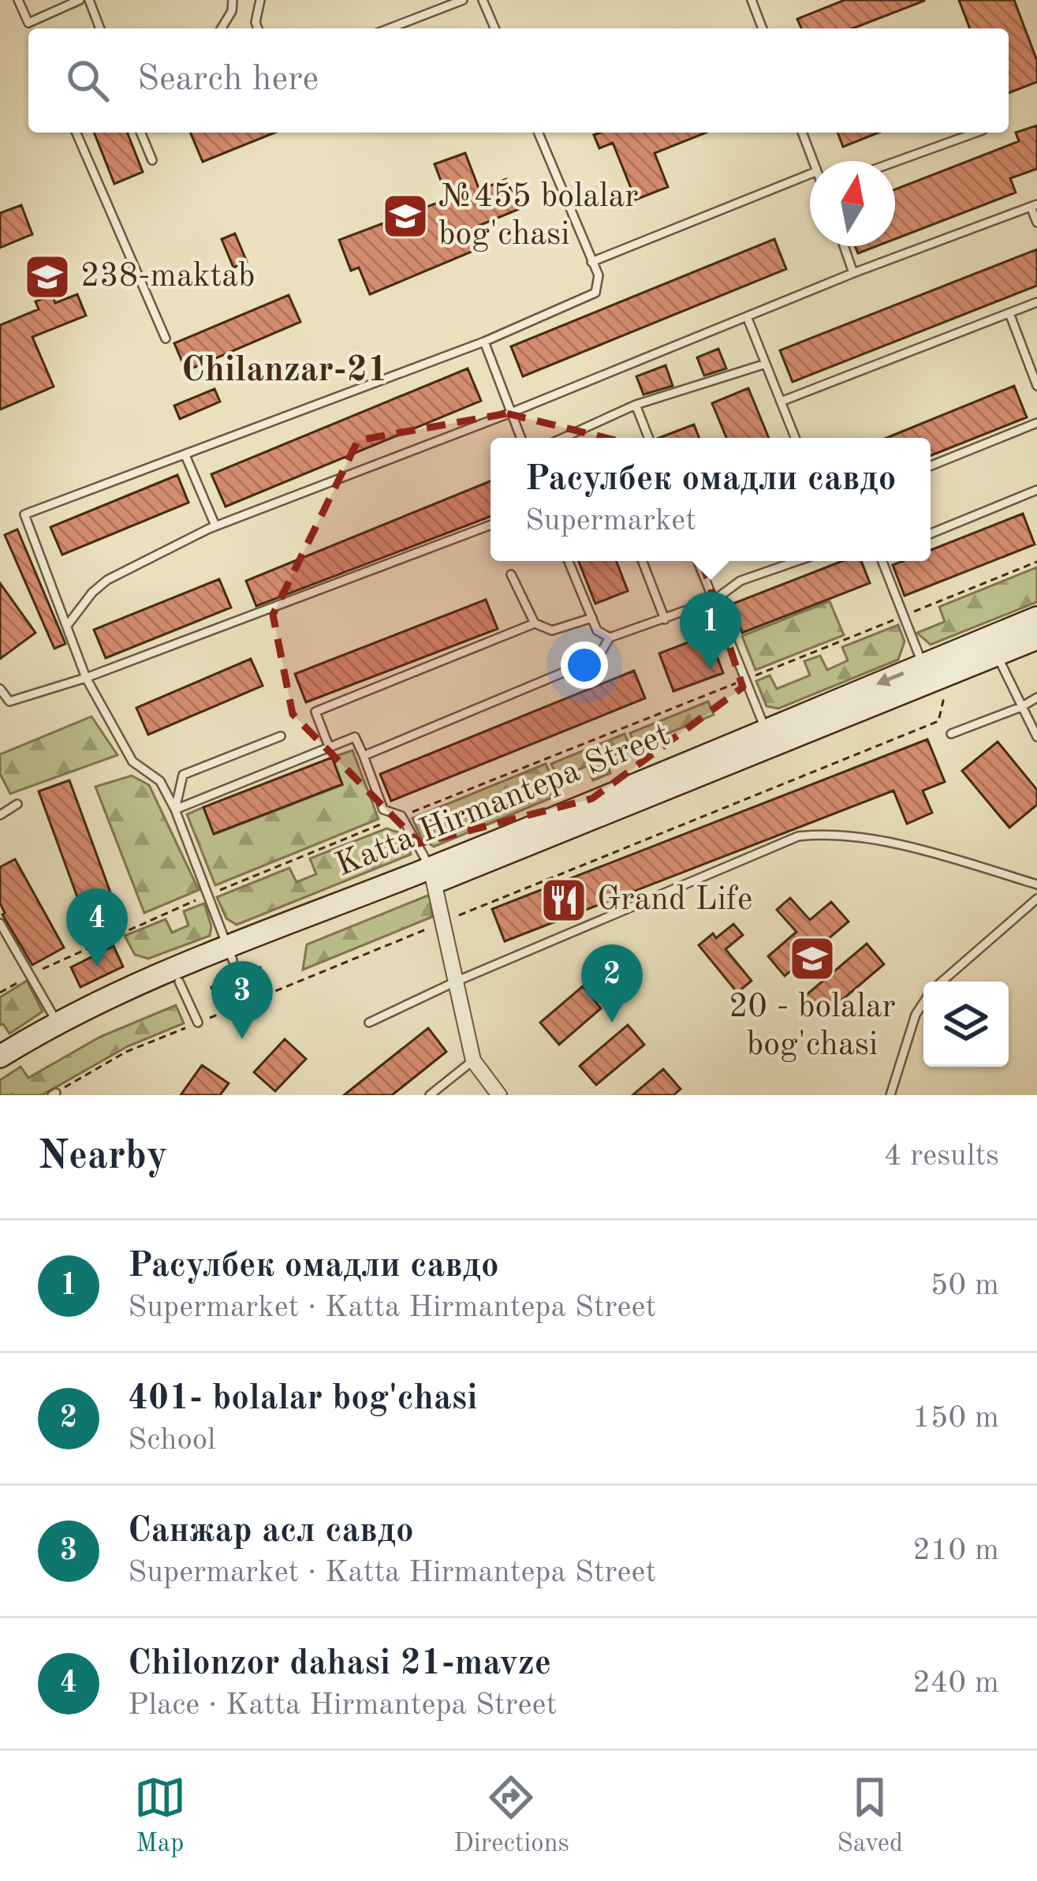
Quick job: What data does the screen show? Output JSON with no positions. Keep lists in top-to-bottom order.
{
  "streets": {
    "main road": ["Katta Hirmаntepa Street"]
  },
  "districts": ["Chilanzar-21"],
  "places": {
    "school or university": ["№455 bolalar bog'chasi", "238-maktab", "20 - bolalar bog'chasi"],
    "restaurant": ["Grand Life"]
  },
  "north": "top",
  "page": {
    "search": "Search here",
    "popup": ["Расулбек омадли савдо", "Supermarket"],
    "pins": [
      "1",
      "4",
      "2",
      "3"
    ],
    "heading": ["Nearby", "4 results"],
    "list": [
      {
        "mark": "1",
        "name": "Расулбек омадли савдо",
        "note": "Supermarket · Katta Hirmаntepa Street",
        "value": "50 m"
      },
      {
        "mark": "2",
        "name": "401- bolalar bog'chasi",
        "note": "School",
        "value": "150 m"
      },
      {
        "mark": "3",
        "name": "Санжар асл савдо",
        "note": "Supermarket · Katta Hirmаntepa Street",
        "value": "210 m"
      },
      {
        "mark": "4",
        "name": "Chilonzor dahasi 21-mavze",
        "note": "Place · Katta Hirmаntepa Street",
        "value": "240 m"
      }
    ],
    "nav": ["Map", "Directions", "Saved"]
  }
}
